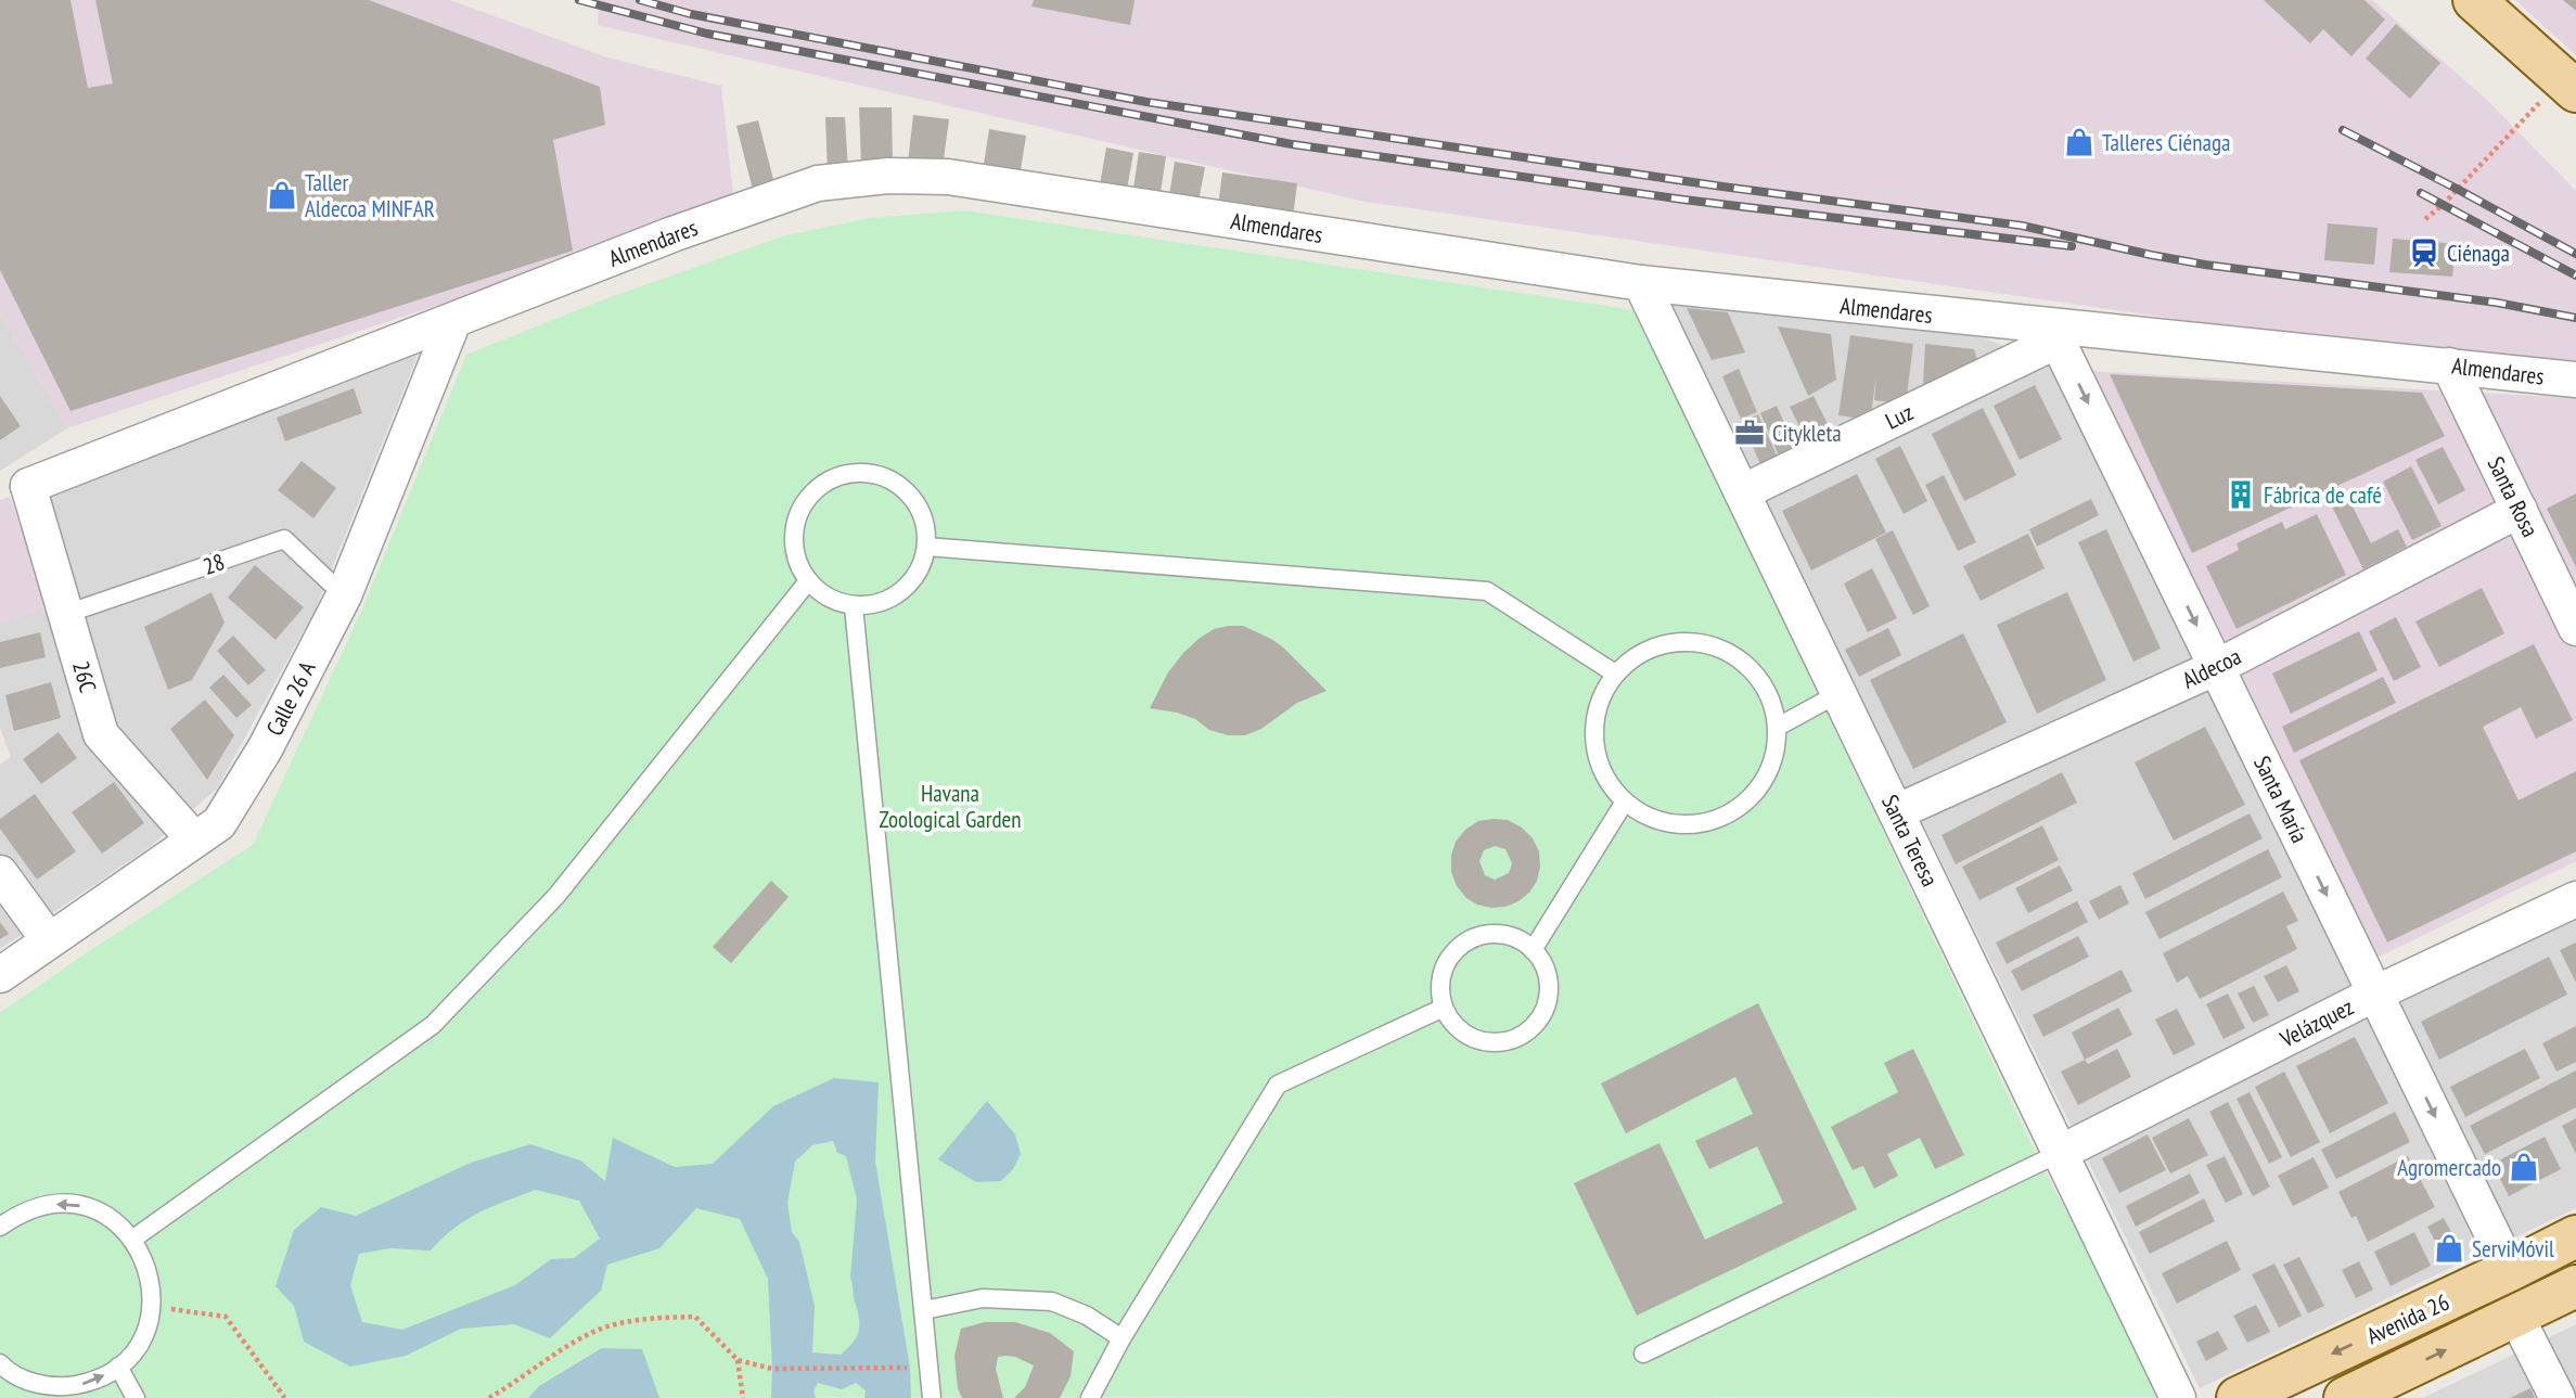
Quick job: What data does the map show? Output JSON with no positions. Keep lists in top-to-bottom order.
{
  "streets": {
    "main road": ["Avenida 26"],
    "street": [
      "Almendares",
      "Luz",
      "Santa Rosa",
      "Aldecoa",
      "26C",
      "Calle 26 A",
      "Santa María",
      "Santa Teresa",
      "Velázquez"
    ],
    "lane": ["28"]
  },
  "crossings": [
    ["Almendares", "Luz"],
    ["Almendares", "Santa Rosa"],
    ["Almendares", "26C"],
    ["Almendares", "Calle 26 A"],
    ["Almendares", "Santa María"],
    ["Almendares", "Santa Teresa"],
    ["Luz", "Santa María"],
    ["Luz", "Santa Teresa"],
    ["Santa Rosa", "Aldecoa"],
    ["28", "26C"],
    ["28", "Calle 26 A"],
    ["Aldecoa", "Santa María"],
    ["Aldecoa", "Santa Teresa"],
    ["26C", "Calle 26 A"],
    ["Santa María", "Velázquez"],
    ["Santa María", "Avenida 26"],
    ["Santa Teresa", "Velázquez"]
  ],
  "one_way": ["Santa María"],
  "parks": ["Havana Zoological Garden"],
  "places": {
    "shop": [
      "Talleres Ciénaga",
      "Taller Aldecoa MINFAR",
      "Agromercado",
      "ServiMóvil"
    ],
    "station": ["Ciénaga"],
    "office": ["Citykleta"],
    "building": ["Fábrica de café"]
  }
}
